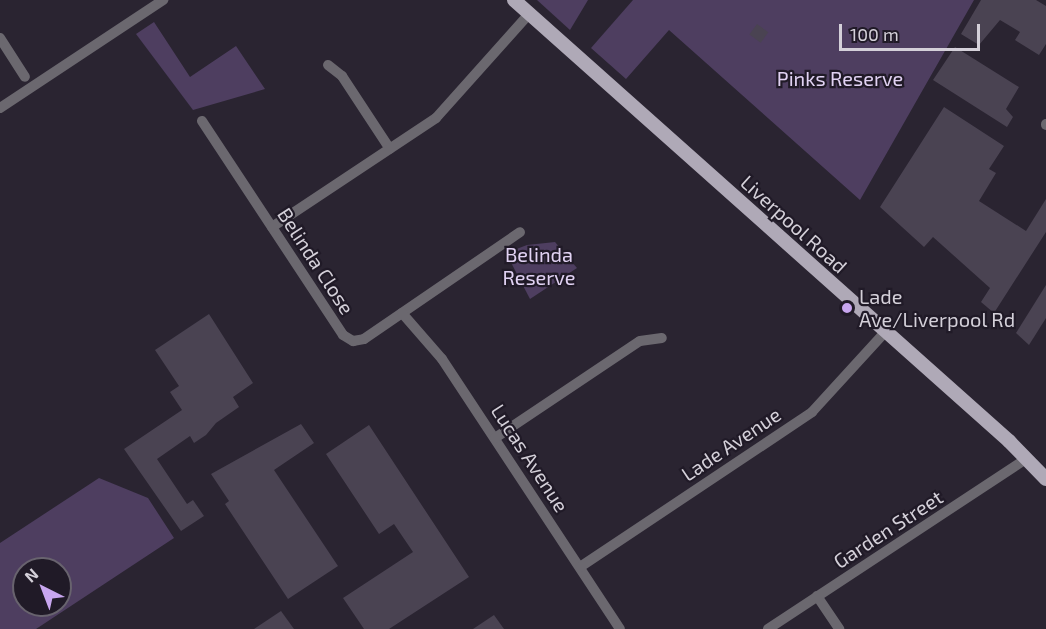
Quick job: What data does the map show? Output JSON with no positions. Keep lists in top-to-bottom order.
{
  "streets": {
    "main road": ["Liverpool Road"],
    "street": [
      "Belinda Close",
      "Lade Avenue",
      "Lucas Avenue",
      "Garden Street"
    ]
  },
  "crossings": [
    ["Liverpool Road", "Lade Avenue"],
    ["Liverpool Road", "Garden Street"],
    ["Belinda Close", "Lucas Avenue"],
    ["Lade Avenue", "Lucas Avenue"]
  ],
  "parks": ["Pinks Reserve", "Belinda Reserve"],
  "places": ["Lade Ave/Liverpool Rd"],
  "scale_bar": "100 m",
  "north": "top left"
}
